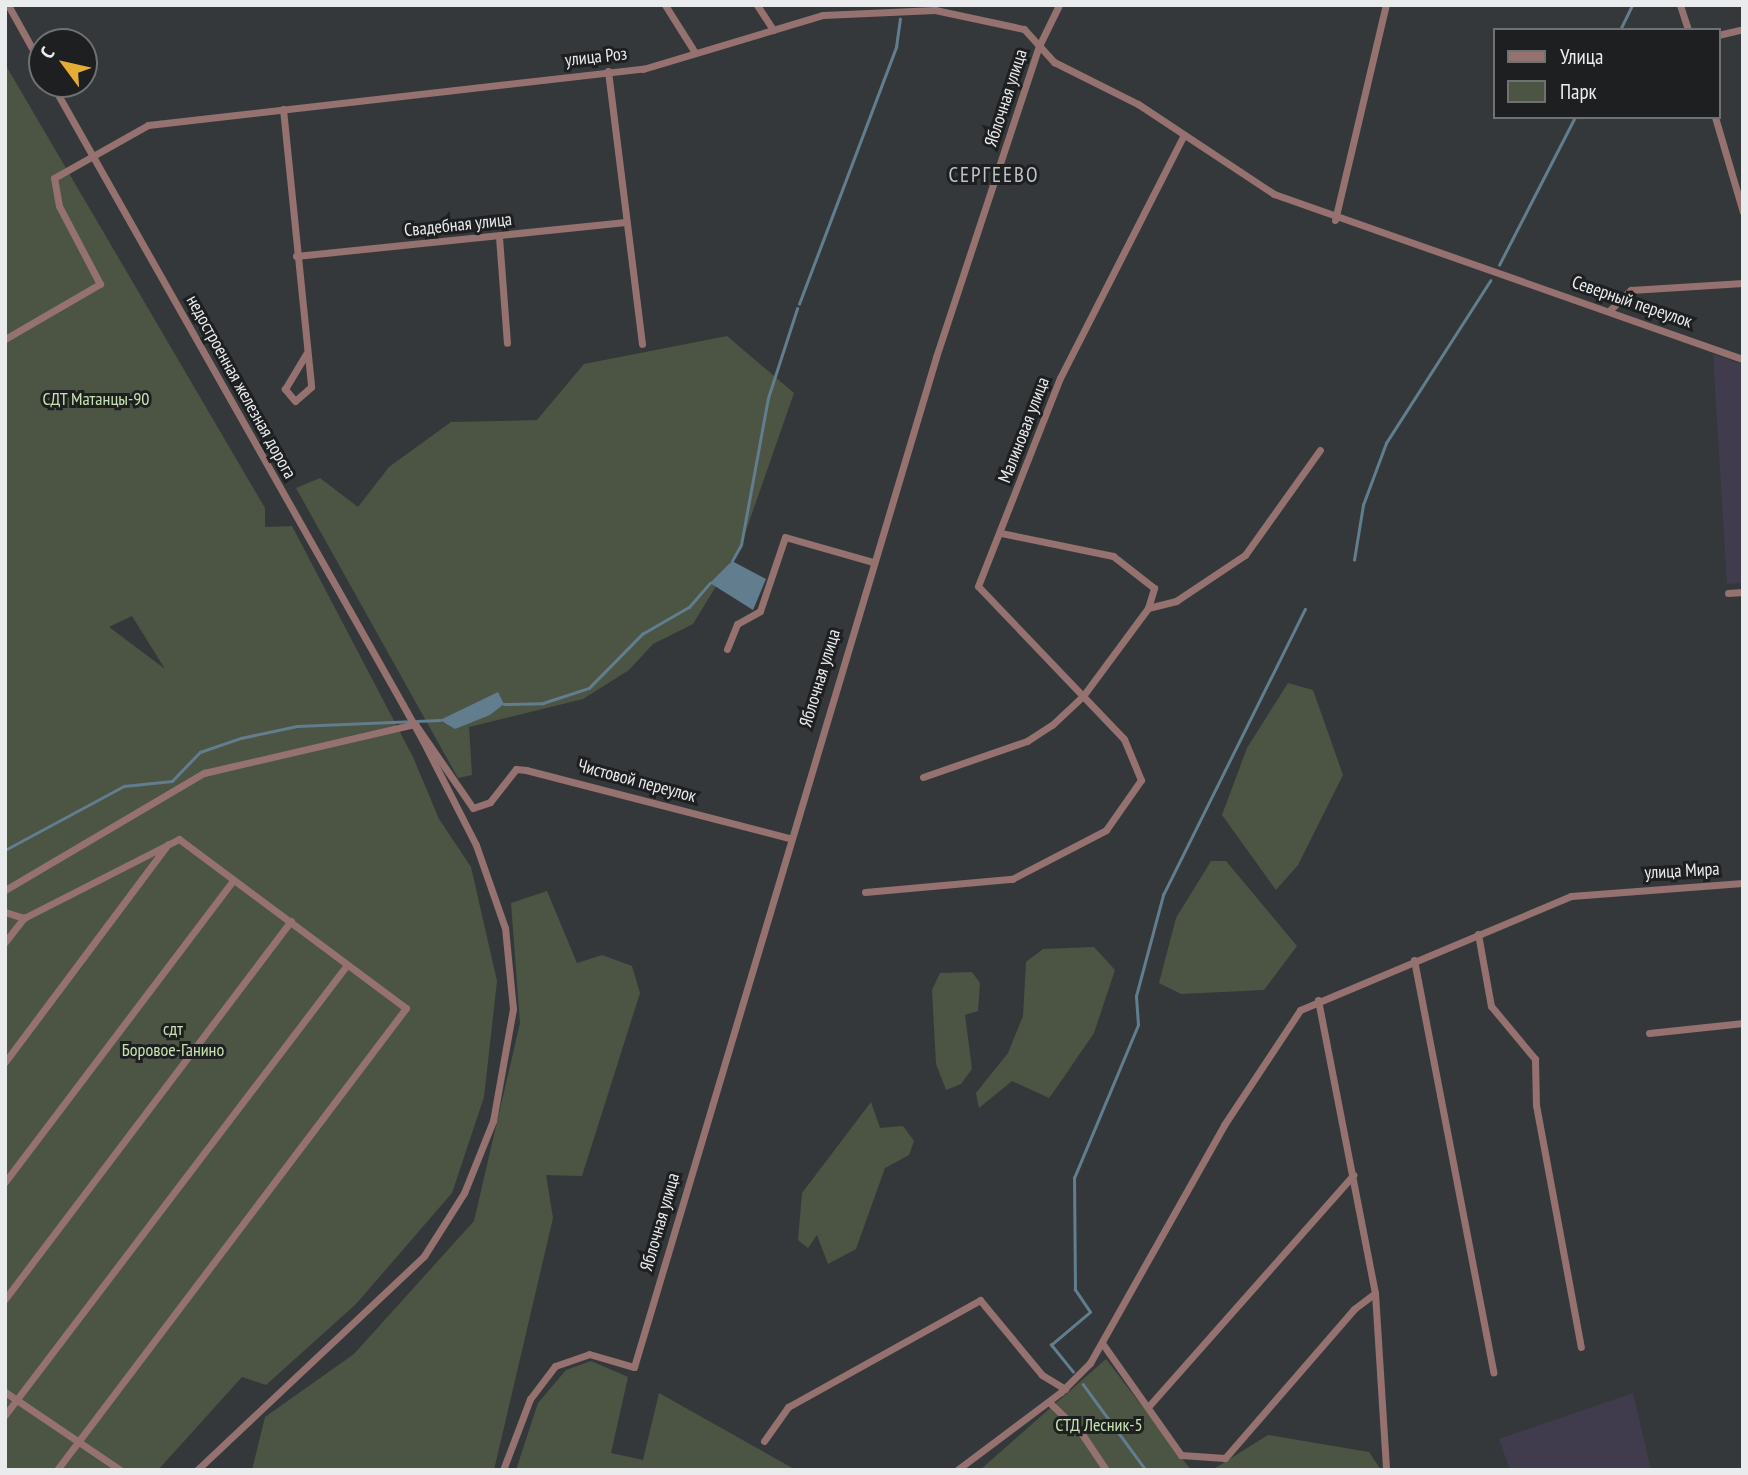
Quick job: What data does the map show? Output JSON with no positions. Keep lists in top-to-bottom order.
{
  "streets": {
    "street": [
      "улица Роз",
      "Яблочная улица",
      "Свадебная улица",
      "Северный переулок",
      "недостроенная железная дорога",
      "Малиновая улица",
      "Чистовой переулок",
      "улица Мира"
    ]
  },
  "crossings": [
    ["улица Роз", "Яблочная улица"],
    ["улица Роз", "Северный переулок"],
    ["улица Роз", "недостроенная железная дорога"],
    ["улица Роз", "Малиновая улица"],
    ["Яблочная улица", "Чистовой переулок"]
  ],
  "districts": ["СЕРГЕЕВО"],
  "parks": ["СДТ Матанцы-90", "сдт Боровое-Ганино", "СТД Лесник-5"],
  "legend": ["Улица", "Парк"],
  "north": "top left"
}
